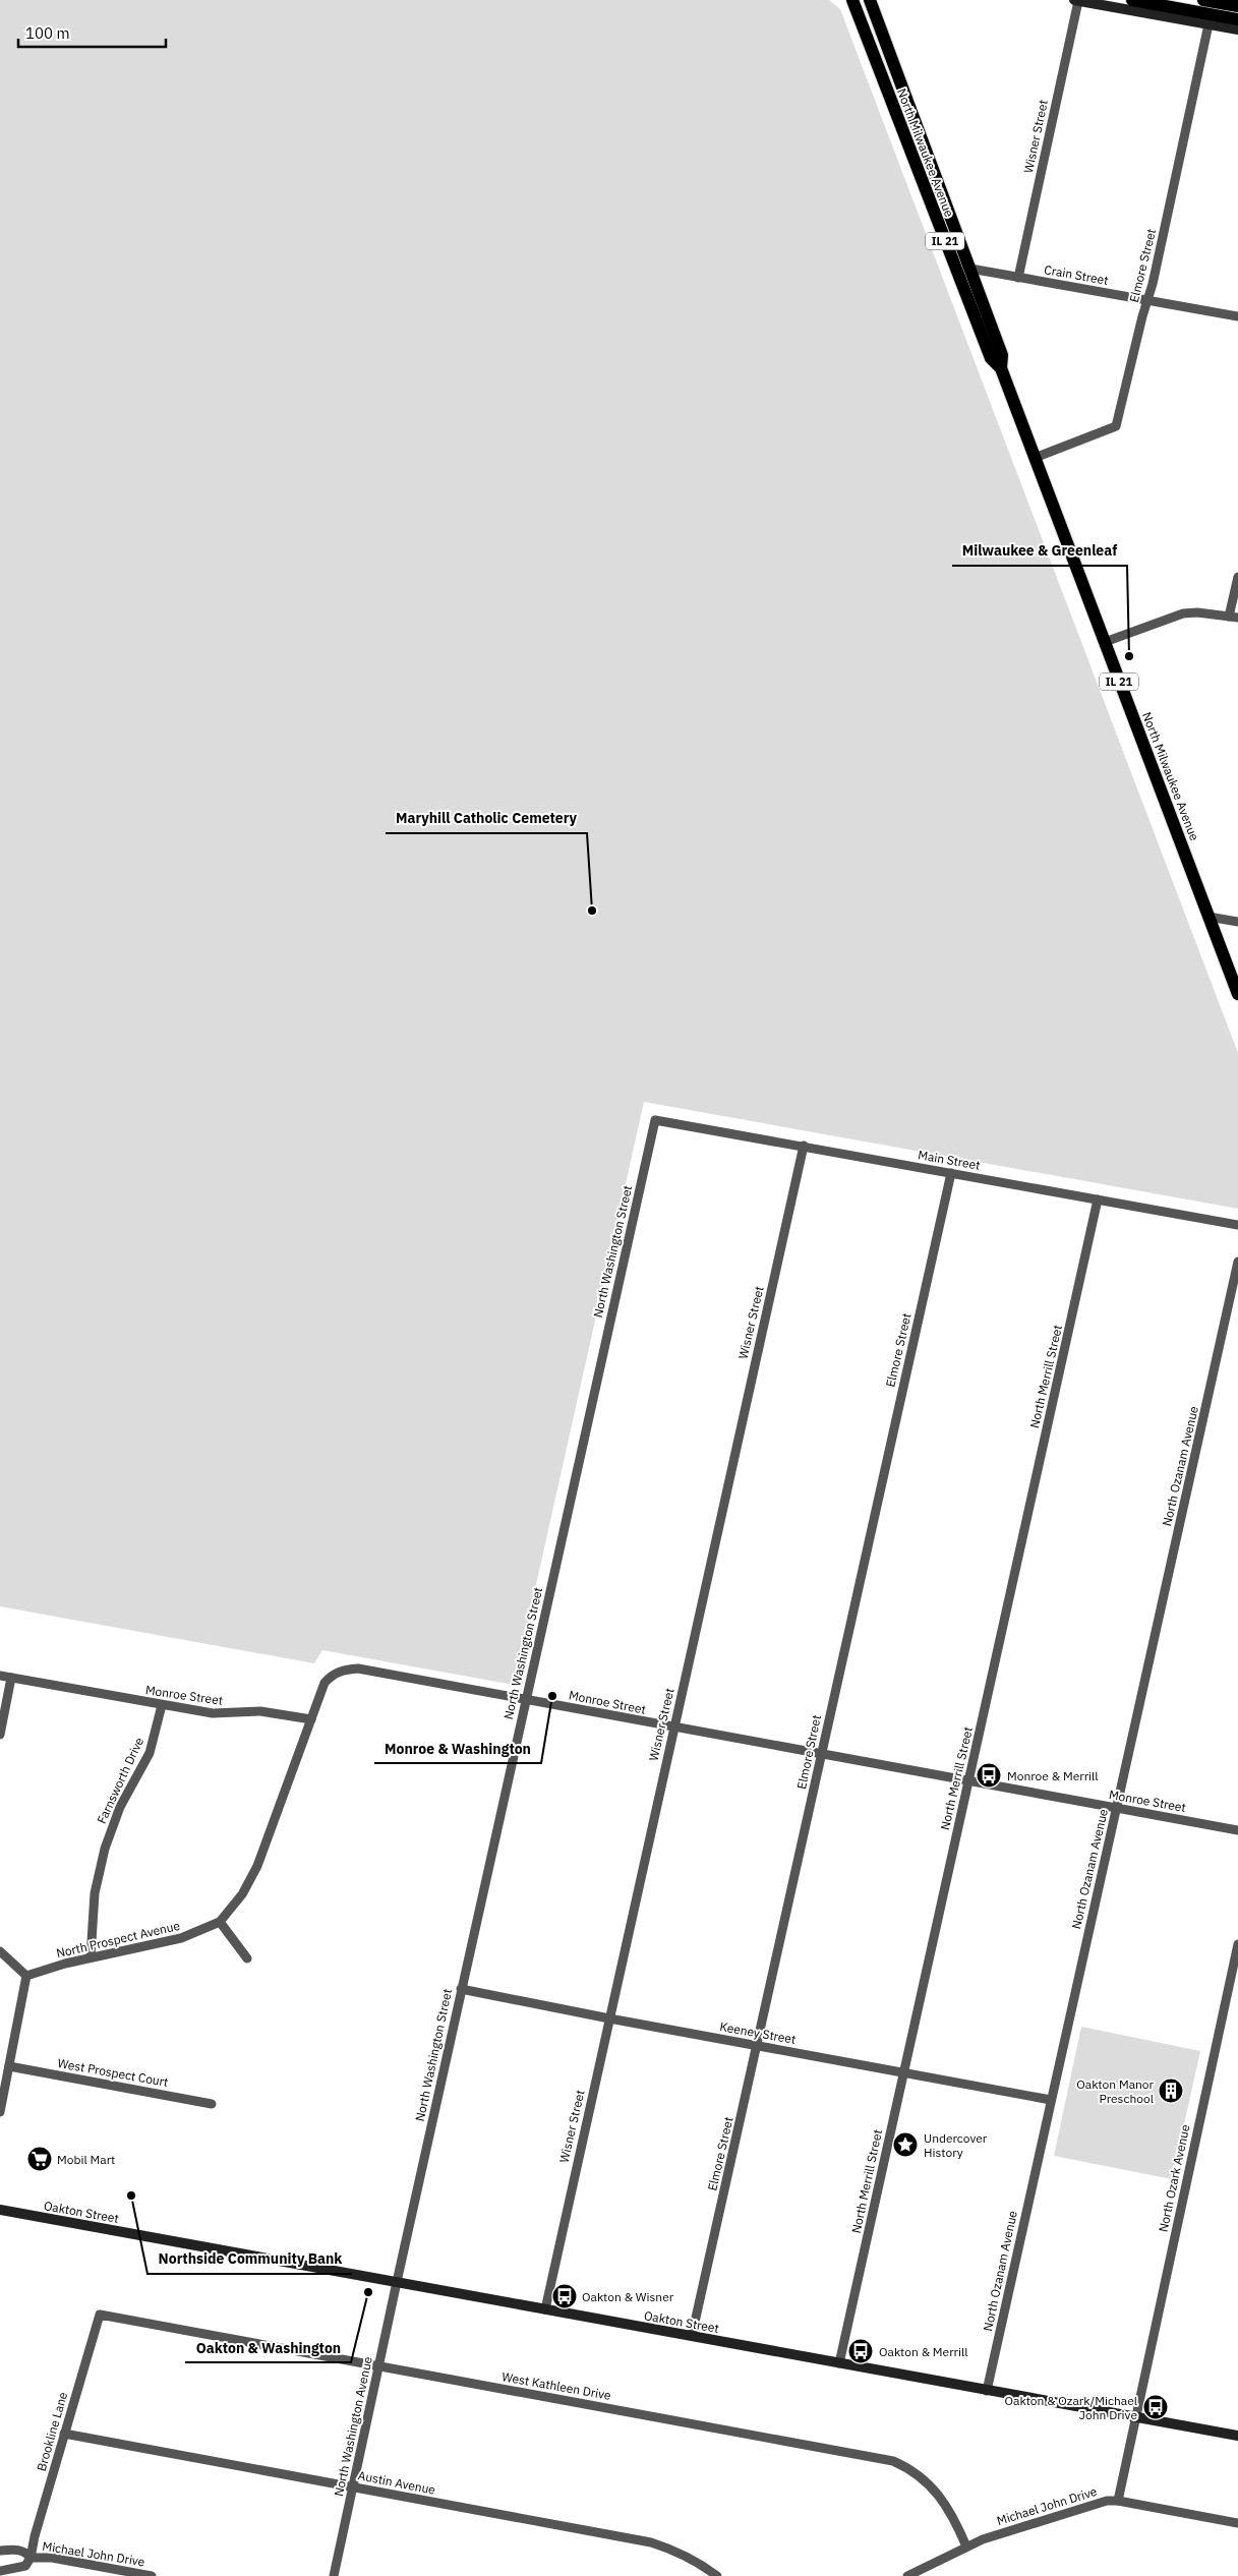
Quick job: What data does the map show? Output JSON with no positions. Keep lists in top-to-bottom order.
{
  "streets": {
    "main road": ["North Milwaukee Avenue", "IL 21", "Oakton Street"],
    "street": [
      "Wisner Street",
      "Elmore Street",
      "Crain Street",
      "Main Street",
      "North Washington Street",
      "North Merrill Street",
      "North Ozanam Avenue",
      "Monroe Street",
      "Farnsworth Drive",
      "North Prospect Avenue",
      "Keeney Street",
      "West Prospect Court",
      "North Ozark Avenue",
      "West Kathleen Drive",
      "North Washington Avenue",
      "Brookline Lane",
      "Austin Avenue",
      "Michael John Drive"
    ]
  },
  "crossings": [
    ["Wisner Street", "Crain Street"],
    ["Wisner Street", "Main Street"],
    ["Wisner Street", "Monroe Street"],
    ["Wisner Street", "Keeney Street"],
    ["Wisner Street", "Oakton Street"],
    ["North Milwaukee Avenue", "Elmore Street"],
    ["North Milwaukee Avenue", "Crain Street"],
    ["Elmore Street", "Crain Street"],
    ["Elmore Street", "Main Street"],
    ["Elmore Street", "Monroe Street"],
    ["Elmore Street", "Keeney Street"],
    ["Elmore Street", "Oakton Street"],
    ["Main Street", "North Washington Street"],
    ["Main Street", "North Merrill Street"],
    ["North Washington Street", "Monroe Street"],
    ["North Washington Street", "Keeney Street"],
    ["North Washington Street", "Oakton Street"],
    ["North Washington Street", "North Washington Avenue"],
    ["North Merrill Street", "Monroe Street"],
    ["North Merrill Street", "Keeney Street"],
    ["North Merrill Street", "Oakton Street"],
    ["North Ozanam Avenue", "Monroe Street"],
    ["North Ozanam Avenue", "Keeney Street"],
    ["North Ozanam Avenue", "Oakton Street"],
    ["Monroe Street", "Farnsworth Drive"],
    ["Monroe Street", "North Prospect Avenue"],
    ["Farnsworth Drive", "North Prospect Avenue"],
    ["North Ozark Avenue", "Oakton Street"],
    ["Oakton Street", "North Washington Avenue"],
    ["West Kathleen Drive", "North Washington Avenue"],
    ["West Kathleen Drive", "Brookline Lane"],
    ["West Kathleen Drive", "Michael John Drive"],
    ["North Washington Avenue", "Austin Avenue"],
    ["Brookline Lane", "Austin Avenue"],
    ["Brookline Lane", "Michael John Drive"]
  ],
  "places": {
    "other": [
      "Milwaukee & Greenleaf",
      "Maryhill Catholic Cemetery",
      "Monroe & Washington",
      "Northside Community Bank",
      "Oakton & Washington"
    ],
    "bus stop": [
      "Monroe & Merrill",
      "Oakton & Wisner",
      "Oakton & Merrill",
      "Oakton & Ozark/Michael John Drive"
    ],
    "building": ["Oakton Manor Preschool"],
    "place": ["Undercover History"],
    "supermarket": ["Mobil Mart"]
  },
  "scale_bar": "100 m"
}
